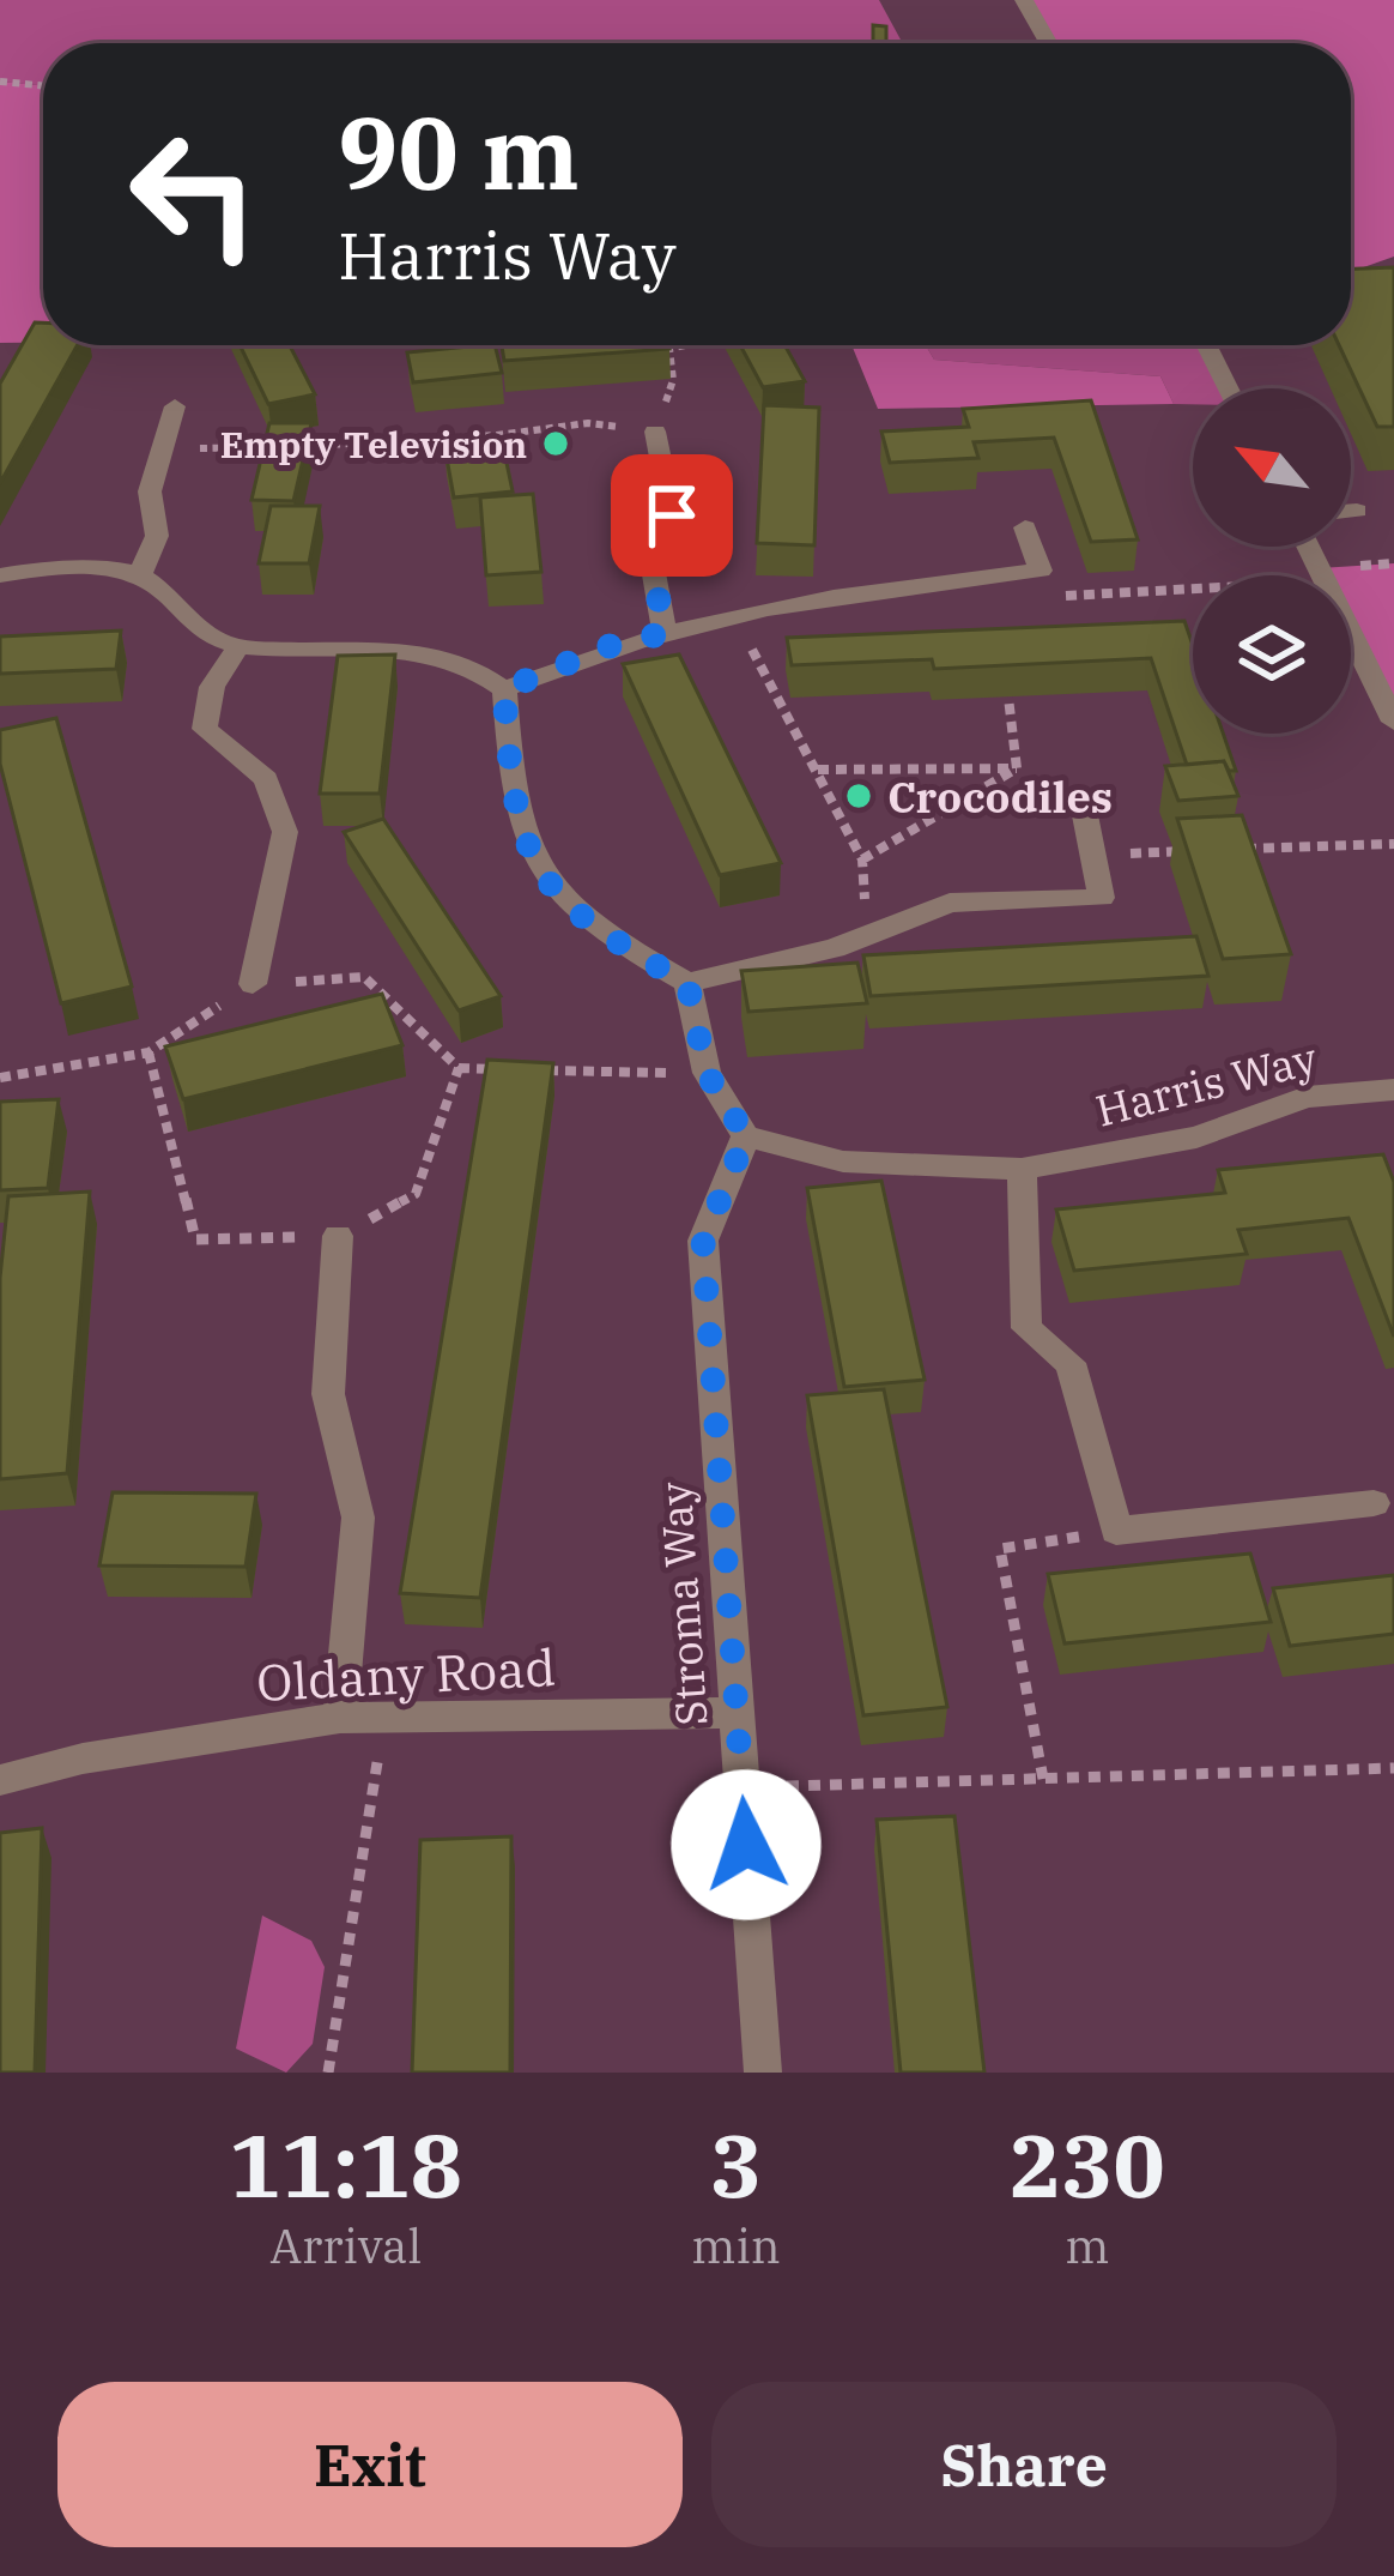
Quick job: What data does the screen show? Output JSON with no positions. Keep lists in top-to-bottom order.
{
  "streets": {
    "street": ["Harris Way", "Stroma Way", "Oldany Road"]
  },
  "crossings": [
    ["Harris Way", "Stroma Way"],
    ["Stroma Way", "Oldany Road"]
  ],
  "places": ["Empty Television", "Crocodiles"],
  "north": "top left",
  "page": {
    "turn": ["90 m", "Harris Way"],
    "eta": [
      "11:18",
      "Arrival",
      "3",
      "min",
      "230",
      "m"
    ],
    "buttons": ["Exit", "Share"]
  }
}
